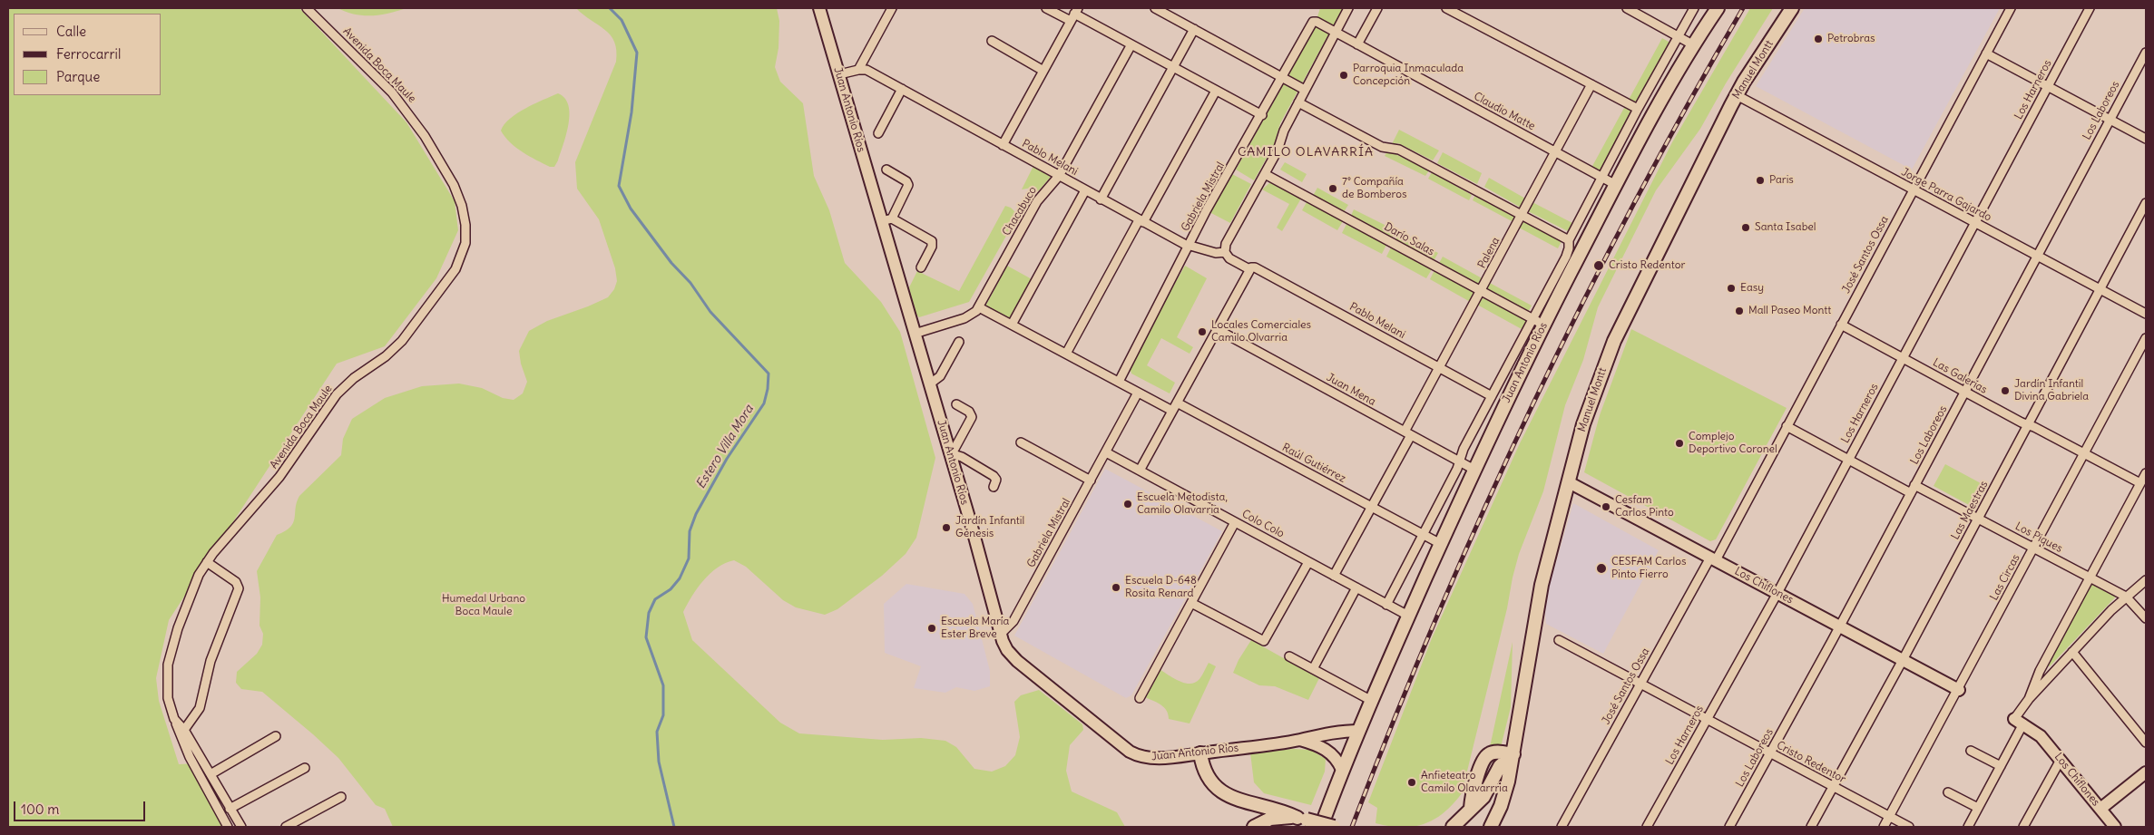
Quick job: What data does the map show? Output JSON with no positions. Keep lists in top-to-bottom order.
{
  "streets": {
    "main road": ["Manuel Montt", "Juan Antonio Ríos"],
    "street": [
      "Avenida Boca Maule",
      "Los Harneros",
      "Los Laboreos",
      "Claudio Matte",
      "Pablo Melani",
      "Jorge Parra Gajardo",
      "Gabriela Mistral",
      "Chacabuco",
      "Darío Salas",
      "Palena",
      "José Santos Ossa",
      "Las Galerías",
      "Juan Mena",
      "Raúl Gutiérrez",
      "Las Maestras",
      "Colo Colo",
      "Los Piques",
      "Las Circas",
      "Los Chiflones",
      "Cristo Redentor"
    ]
  },
  "crossings": [
    ["Manuel Montt", "Jorge Parra Gajardo"],
    ["Manuel Montt", "Los Chiflones"],
    ["Los Harneros", "Jorge Parra Gajardo"],
    ["Los Harneros", "Las Galerías"],
    ["Los Harneros", "Los Chiflones"],
    ["Los Harneros", "Cristo Redentor"],
    ["Juan Antonio Ríos", "Claudio Matte"],
    ["Juan Antonio Ríos", "Gabriela Mistral"],
    ["Juan Antonio Ríos", "Chacabuco"],
    ["Juan Antonio Ríos", "Darío Salas"],
    ["Juan Antonio Ríos", "Juan Mena"],
    ["Juan Antonio Ríos", "Raúl Gutiérrez"],
    ["Juan Antonio Ríos", "Colo Colo"],
    ["Los Laboreos", "Jorge Parra Gajardo"],
    ["Los Laboreos", "Las Galerías"],
    ["Los Laboreos", "Los Piques"],
    ["Los Laboreos", "Los Chiflones"],
    ["Los Laboreos", "Cristo Redentor"],
    ["Claudio Matte", "Gabriela Mistral"],
    ["Claudio Matte", "Palena"],
    ["Pablo Melani", "Gabriela Mistral"],
    ["Pablo Melani", "Chacabuco"],
    ["Pablo Melani", "Palena"],
    ["Jorge Parra Gajardo", "José Santos Ossa"],
    ["Jorge Parra Gajardo", "Las Maestras"],
    ["Gabriela Mistral", "Colo Colo"],
    ["Darío Salas", "Palena"],
    ["Palena", "Juan Mena"],
    ["Palena", "Raúl Gutiérrez"],
    ["Palena", "Colo Colo"],
    ["José Santos Ossa", "Las Galerías"],
    ["José Santos Ossa", "Los Chiflones"],
    ["José Santos Ossa", "Cristo Redentor"],
    ["Las Galerías", "Las Maestras"],
    ["Las Galerías", "Las Circas"],
    ["Las Maestras", "Los Piques"],
    ["Las Maestras", "Los Chiflones"],
    ["Las Maestras", "Cristo Redentor"],
    ["Los Piques", "Las Circas"],
    ["Las Circas", "Los Chiflones"],
    ["Las Circas", "Cristo Redentor"]
  ],
  "districts": ["CAMILO OLAVARRÍA"],
  "water": ["Estero Villa Mora"],
  "parks": ["Humedal Urbano Boca Maule"],
  "places": [
    "Petrobras",
    "Parroquia Inmaculada Concepción",
    "Paris",
    "7° Compañía de Bomberos",
    "Santa Isabel",
    "Cristo Redentor",
    "Easy",
    "Mall Paseo Montt",
    "Locales Comerciales Camilo Olvarria",
    "Jardín Infantil Divina Gabriela",
    "Complejo Deportivo Coronel",
    "Escuela Metodista, Camilo Olavarria",
    "Cesfam Carlos Pinto",
    "Jardín Infantil Génesis",
    "CESFAM Carlos Pinto Fierro",
    "Escuela D-648 Rosita Renard",
    "Escuela María Ester Breve",
    "Anfieteatro Camilo Olavarrria"
  ],
  "legend": ["Calle", "Ferrocarril", "Parque"],
  "scale_bar": "100 m"
}
